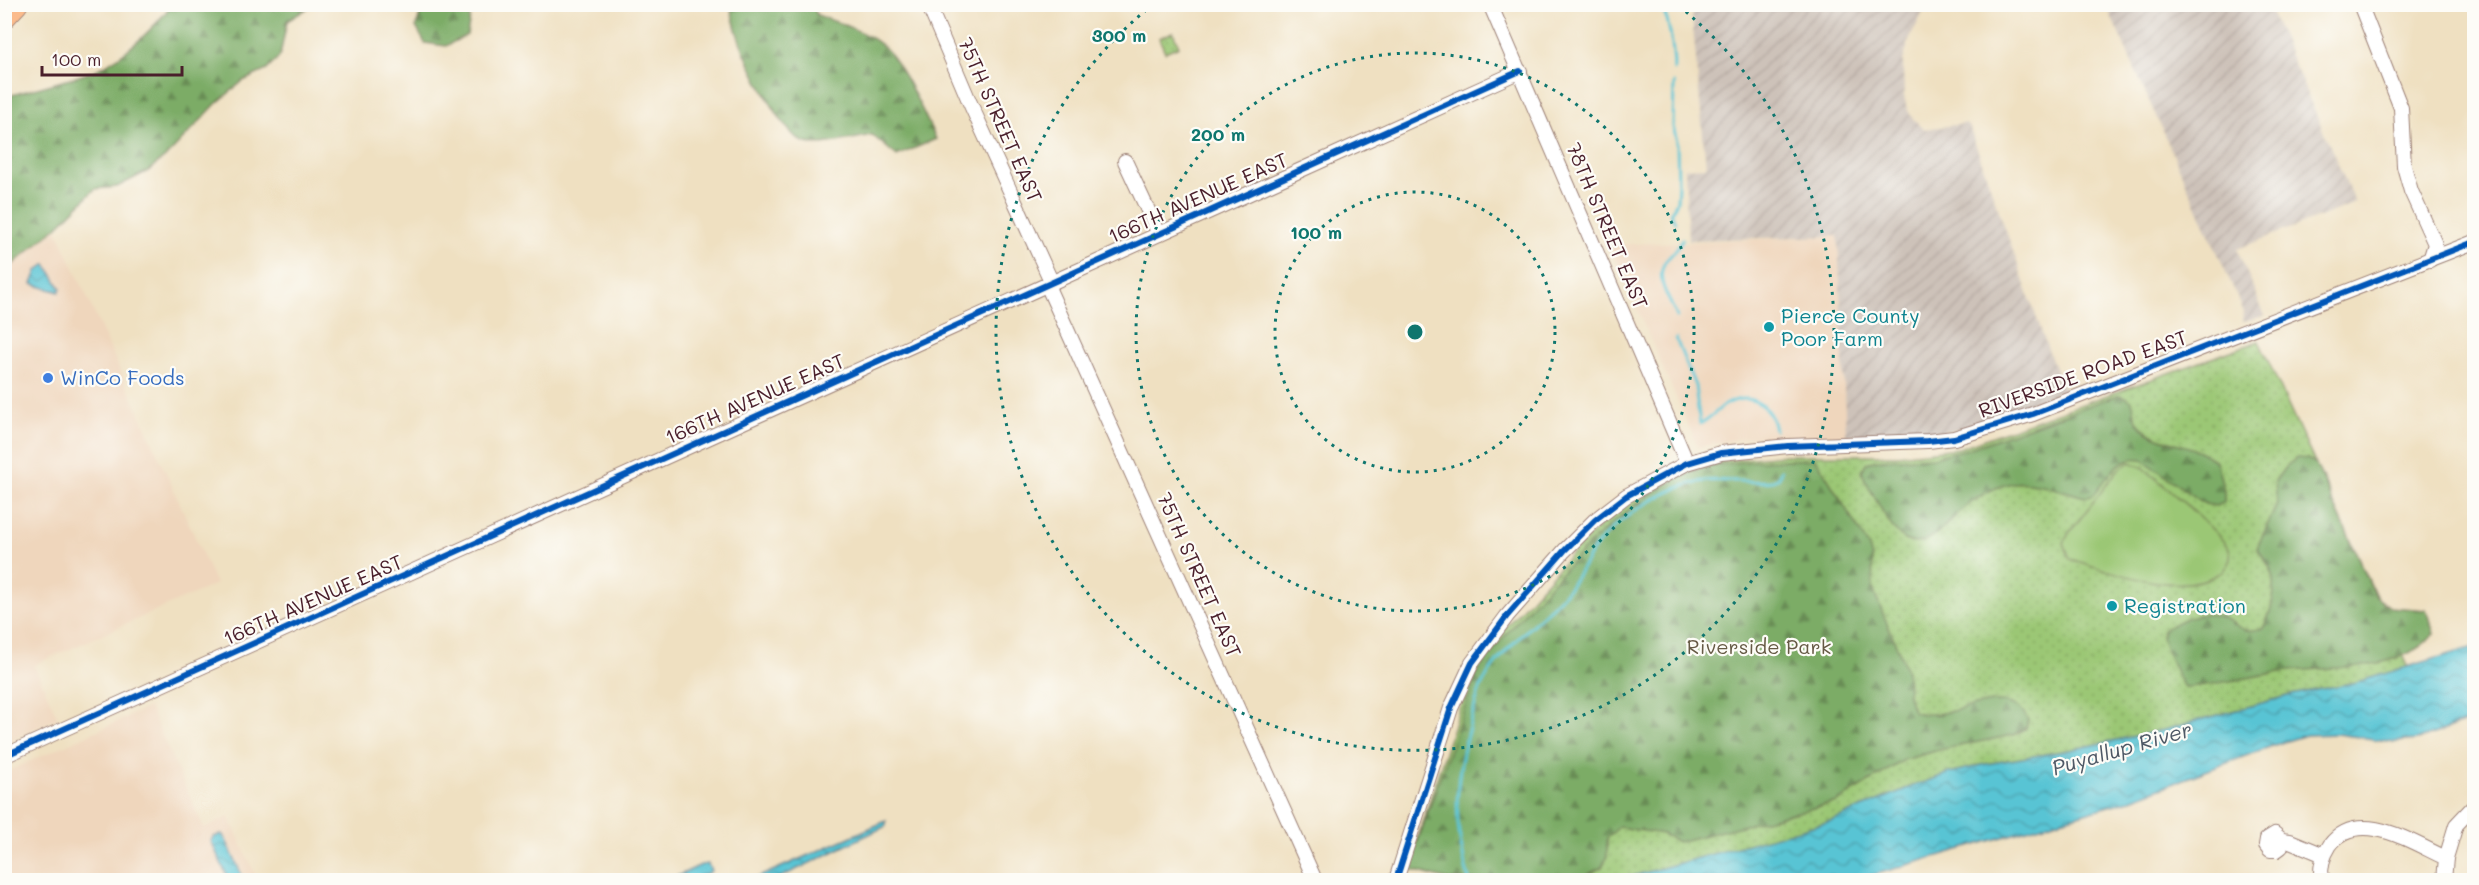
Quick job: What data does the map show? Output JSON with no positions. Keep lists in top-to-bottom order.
{
  "streets": {
    "street": [
      "75TH STREET EAST",
      "166TH AVENUE EAST",
      "78TH STREET EAST",
      "RIVERSIDE ROAD EAST"
    ]
  },
  "crossings": [
    ["75TH STREET EAST", "166TH AVENUE EAST"],
    ["166TH AVENUE EAST", "78TH STREET EAST"],
    ["78TH STREET EAST", "RIVERSIDE ROAD EAST"]
  ],
  "water": ["Puyallup River"],
  "parks": ["Riverside Park"],
  "places": ["Pierce County Poor Farm", "WinCo Foods", "Registration"],
  "scale_bar": "100 m",
  "rings": ["300 m", "200 m", "100 m"]
}
